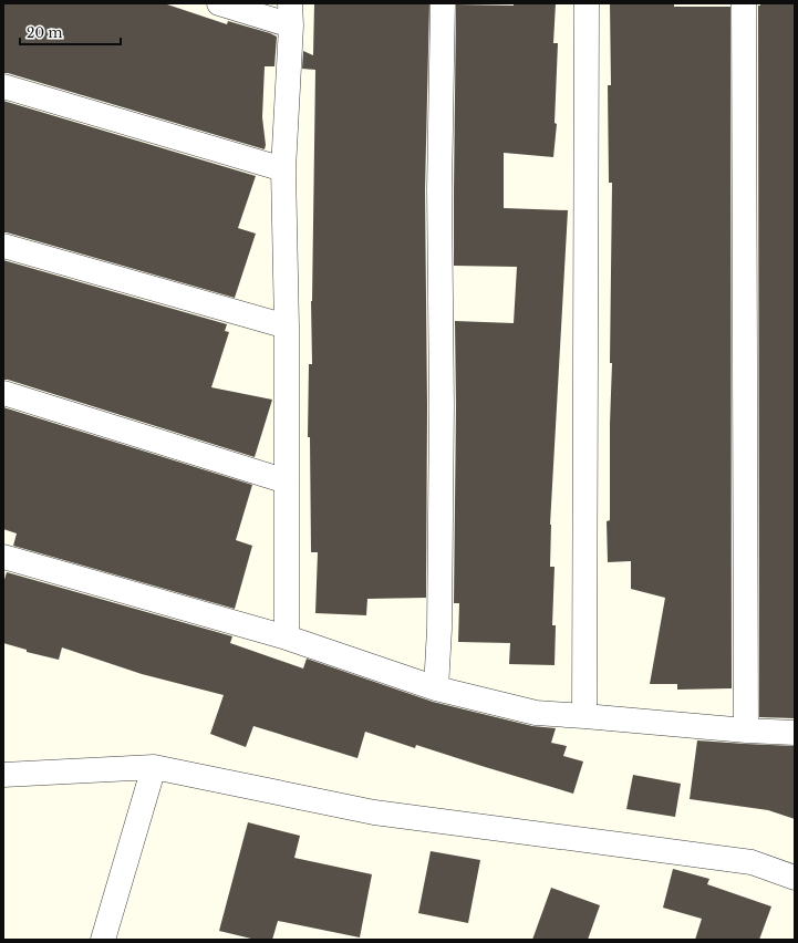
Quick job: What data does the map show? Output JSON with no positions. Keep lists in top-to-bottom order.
{
  "scale_bar": "20 m"
}
